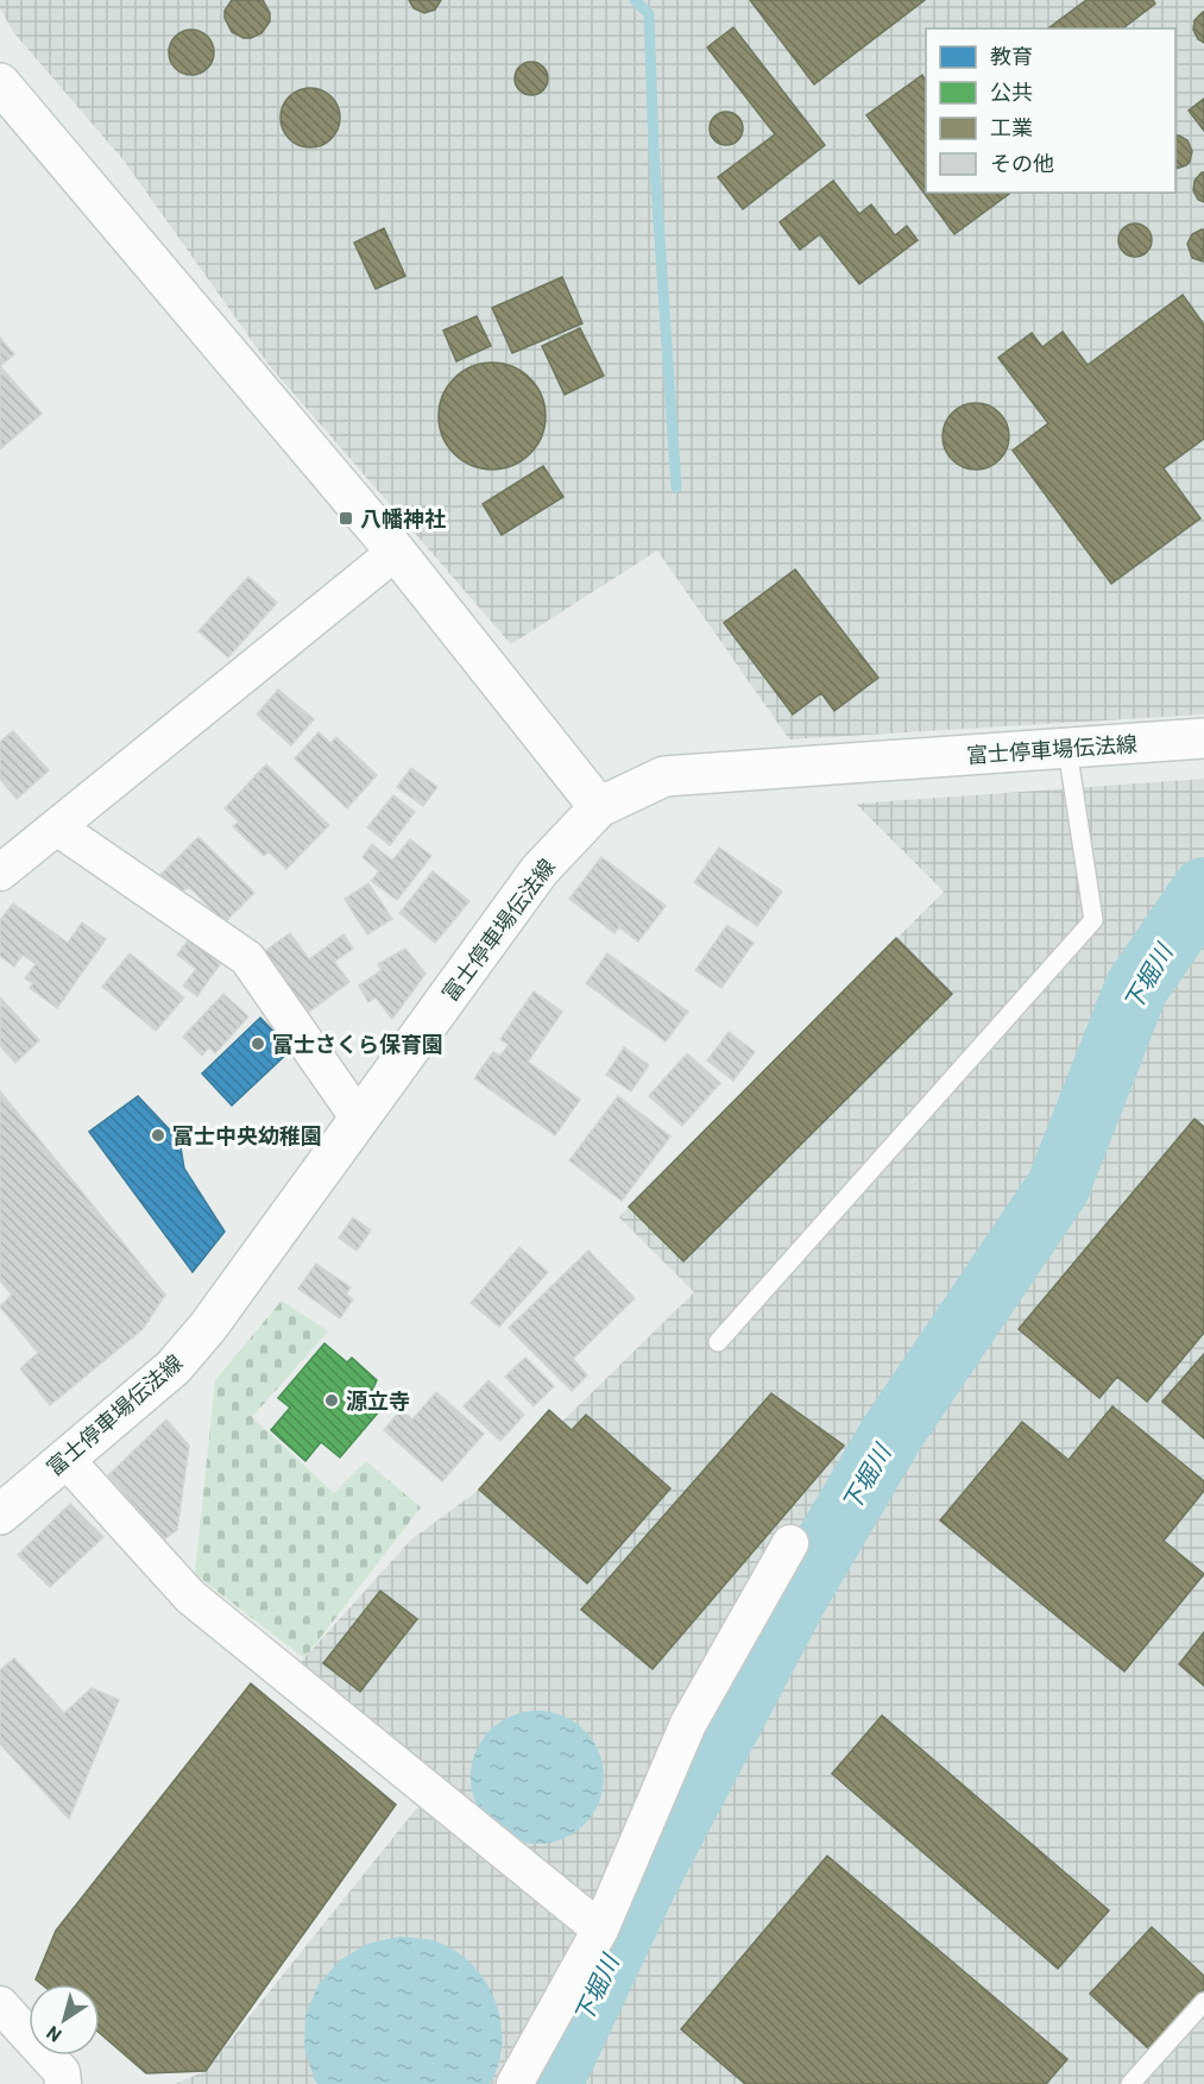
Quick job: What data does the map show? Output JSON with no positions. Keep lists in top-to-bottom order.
{
  "streets": {
    "main road": ["富士停車場伝法線"]
  },
  "water": ["下堀川"],
  "places": {
    "transit": ["八幡神社"],
    "other": ["富士さくら保育園", "富士中央幼稚園", "源立寺"]
  },
  "legend": [
    "教育",
    "公共",
    "工業",
    "その他"
  ],
  "north": "bottom left"
}
